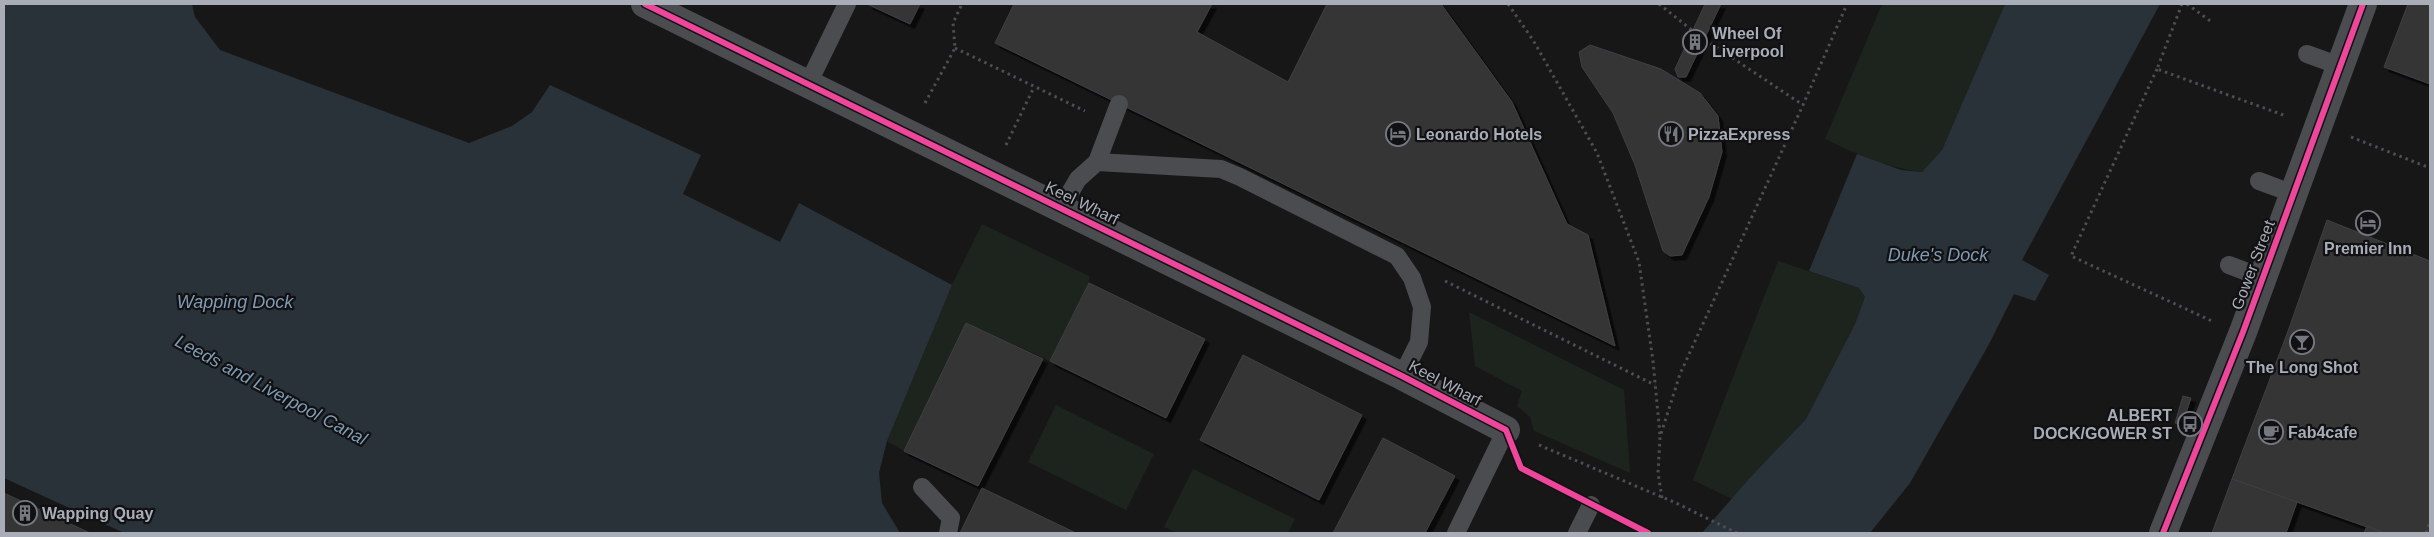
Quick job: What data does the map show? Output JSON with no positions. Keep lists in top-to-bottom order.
{
  "streets": {
    "street": ["Keel Wharf", "Gower Street"]
  },
  "water": ["Duke's Dock", "Wapping Dock", "Leeds and Liverpool Canal"],
  "places": {
    "building": ["Wheel Of Liverpool", "Wapping Quay"],
    "hotel": ["Leonardo Hotels", "Premier Inn"],
    "restaurant": ["PizzaExpress"],
    "bar": ["The Long Shot"],
    "bus stop": ["ALBERT DOCK/GOWER ST"],
    "cafe": ["Fab4cafe"]
  }
}
